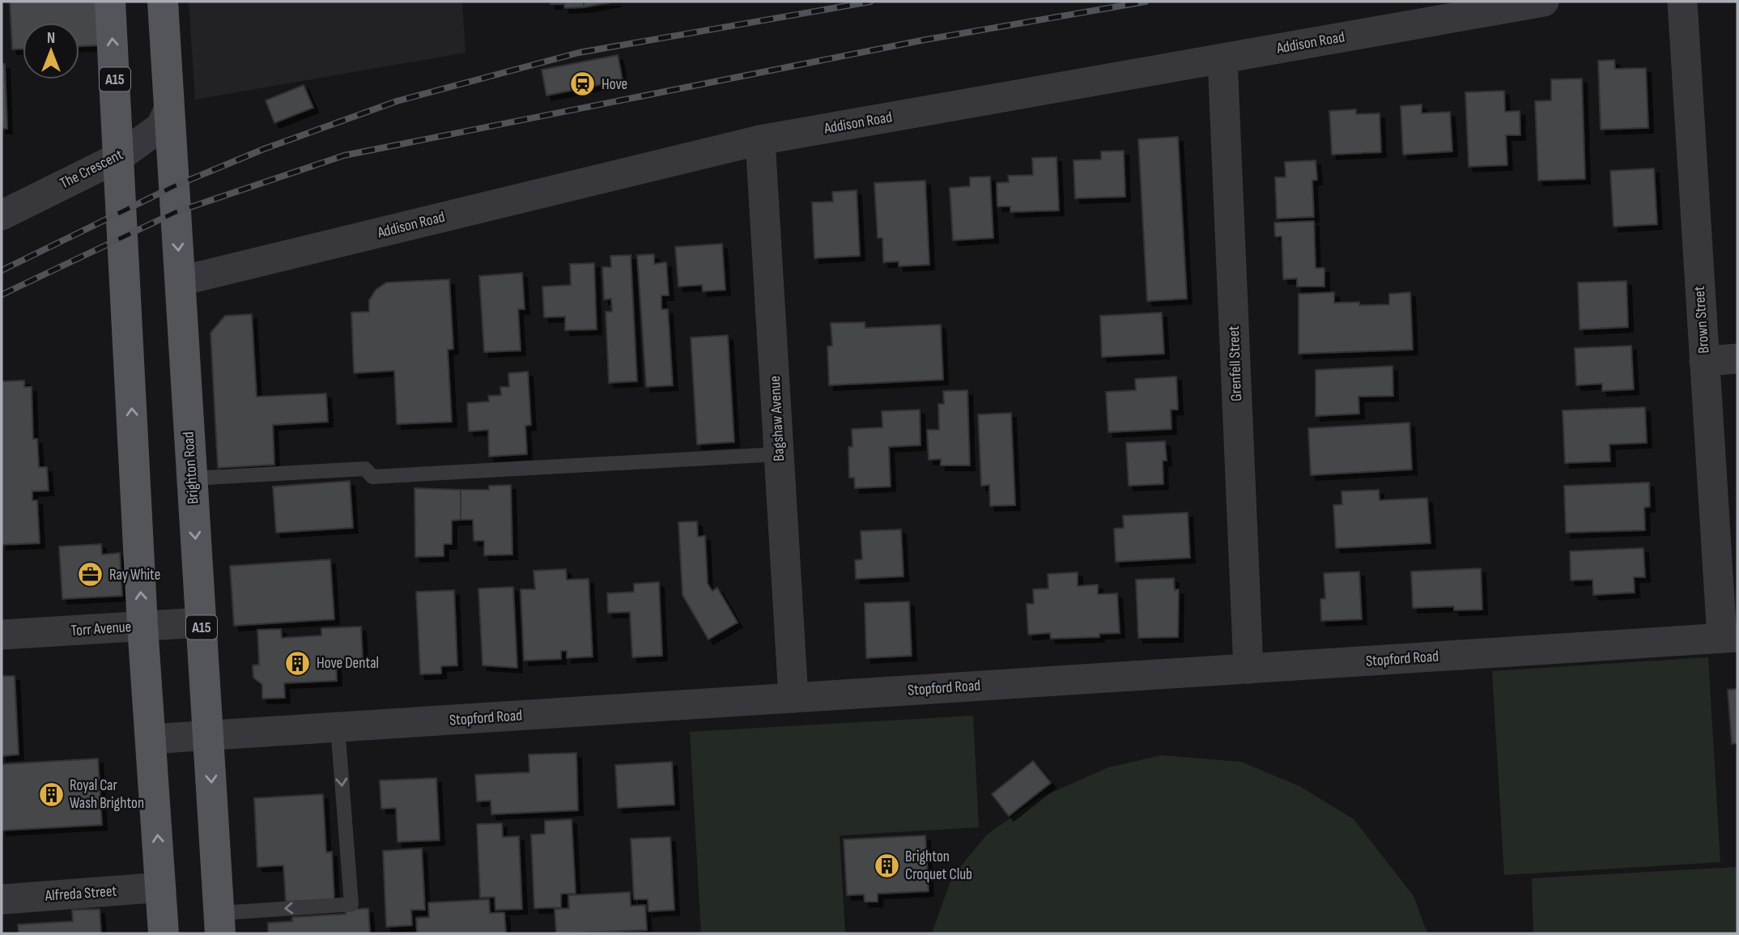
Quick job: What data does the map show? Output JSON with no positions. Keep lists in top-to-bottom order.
{
  "streets": {
    "main road": ["A15", "Brighton Road"],
    "street": [
      "Addison Road",
      "The Crescent",
      "Brown Street",
      "Grenfell Street",
      "Bagshaw Avenue",
      "Torr Avenue",
      "Stopford Road",
      "Alfreda Street"
    ]
  },
  "crossings": [
    ["Addison Road", "Grenfell Street"],
    ["Addison Road", "Bagshaw Avenue"],
    ["Addison Road", "Brighton Road"],
    ["A15", "The Crescent"],
    ["A15", "Torr Avenue"],
    ["A15", "Stopford Road"],
    ["A15", "Alfreda Street"],
    ["The Crescent", "Brighton Road"],
    ["Brown Street", "Stopford Road"],
    ["Grenfell Street", "Stopford Road"],
    ["Bagshaw Avenue", "Stopford Road"],
    ["Brighton Road", "Torr Avenue"],
    ["Brighton Road", "Stopford Road"]
  ],
  "places": {
    "station": ["Hove"],
    "office": ["Ray White"],
    "building": ["Hove Dental", "Royal Car Wash Brighton", "Brighton Croquet Club"]
  },
  "north": "top"
}
